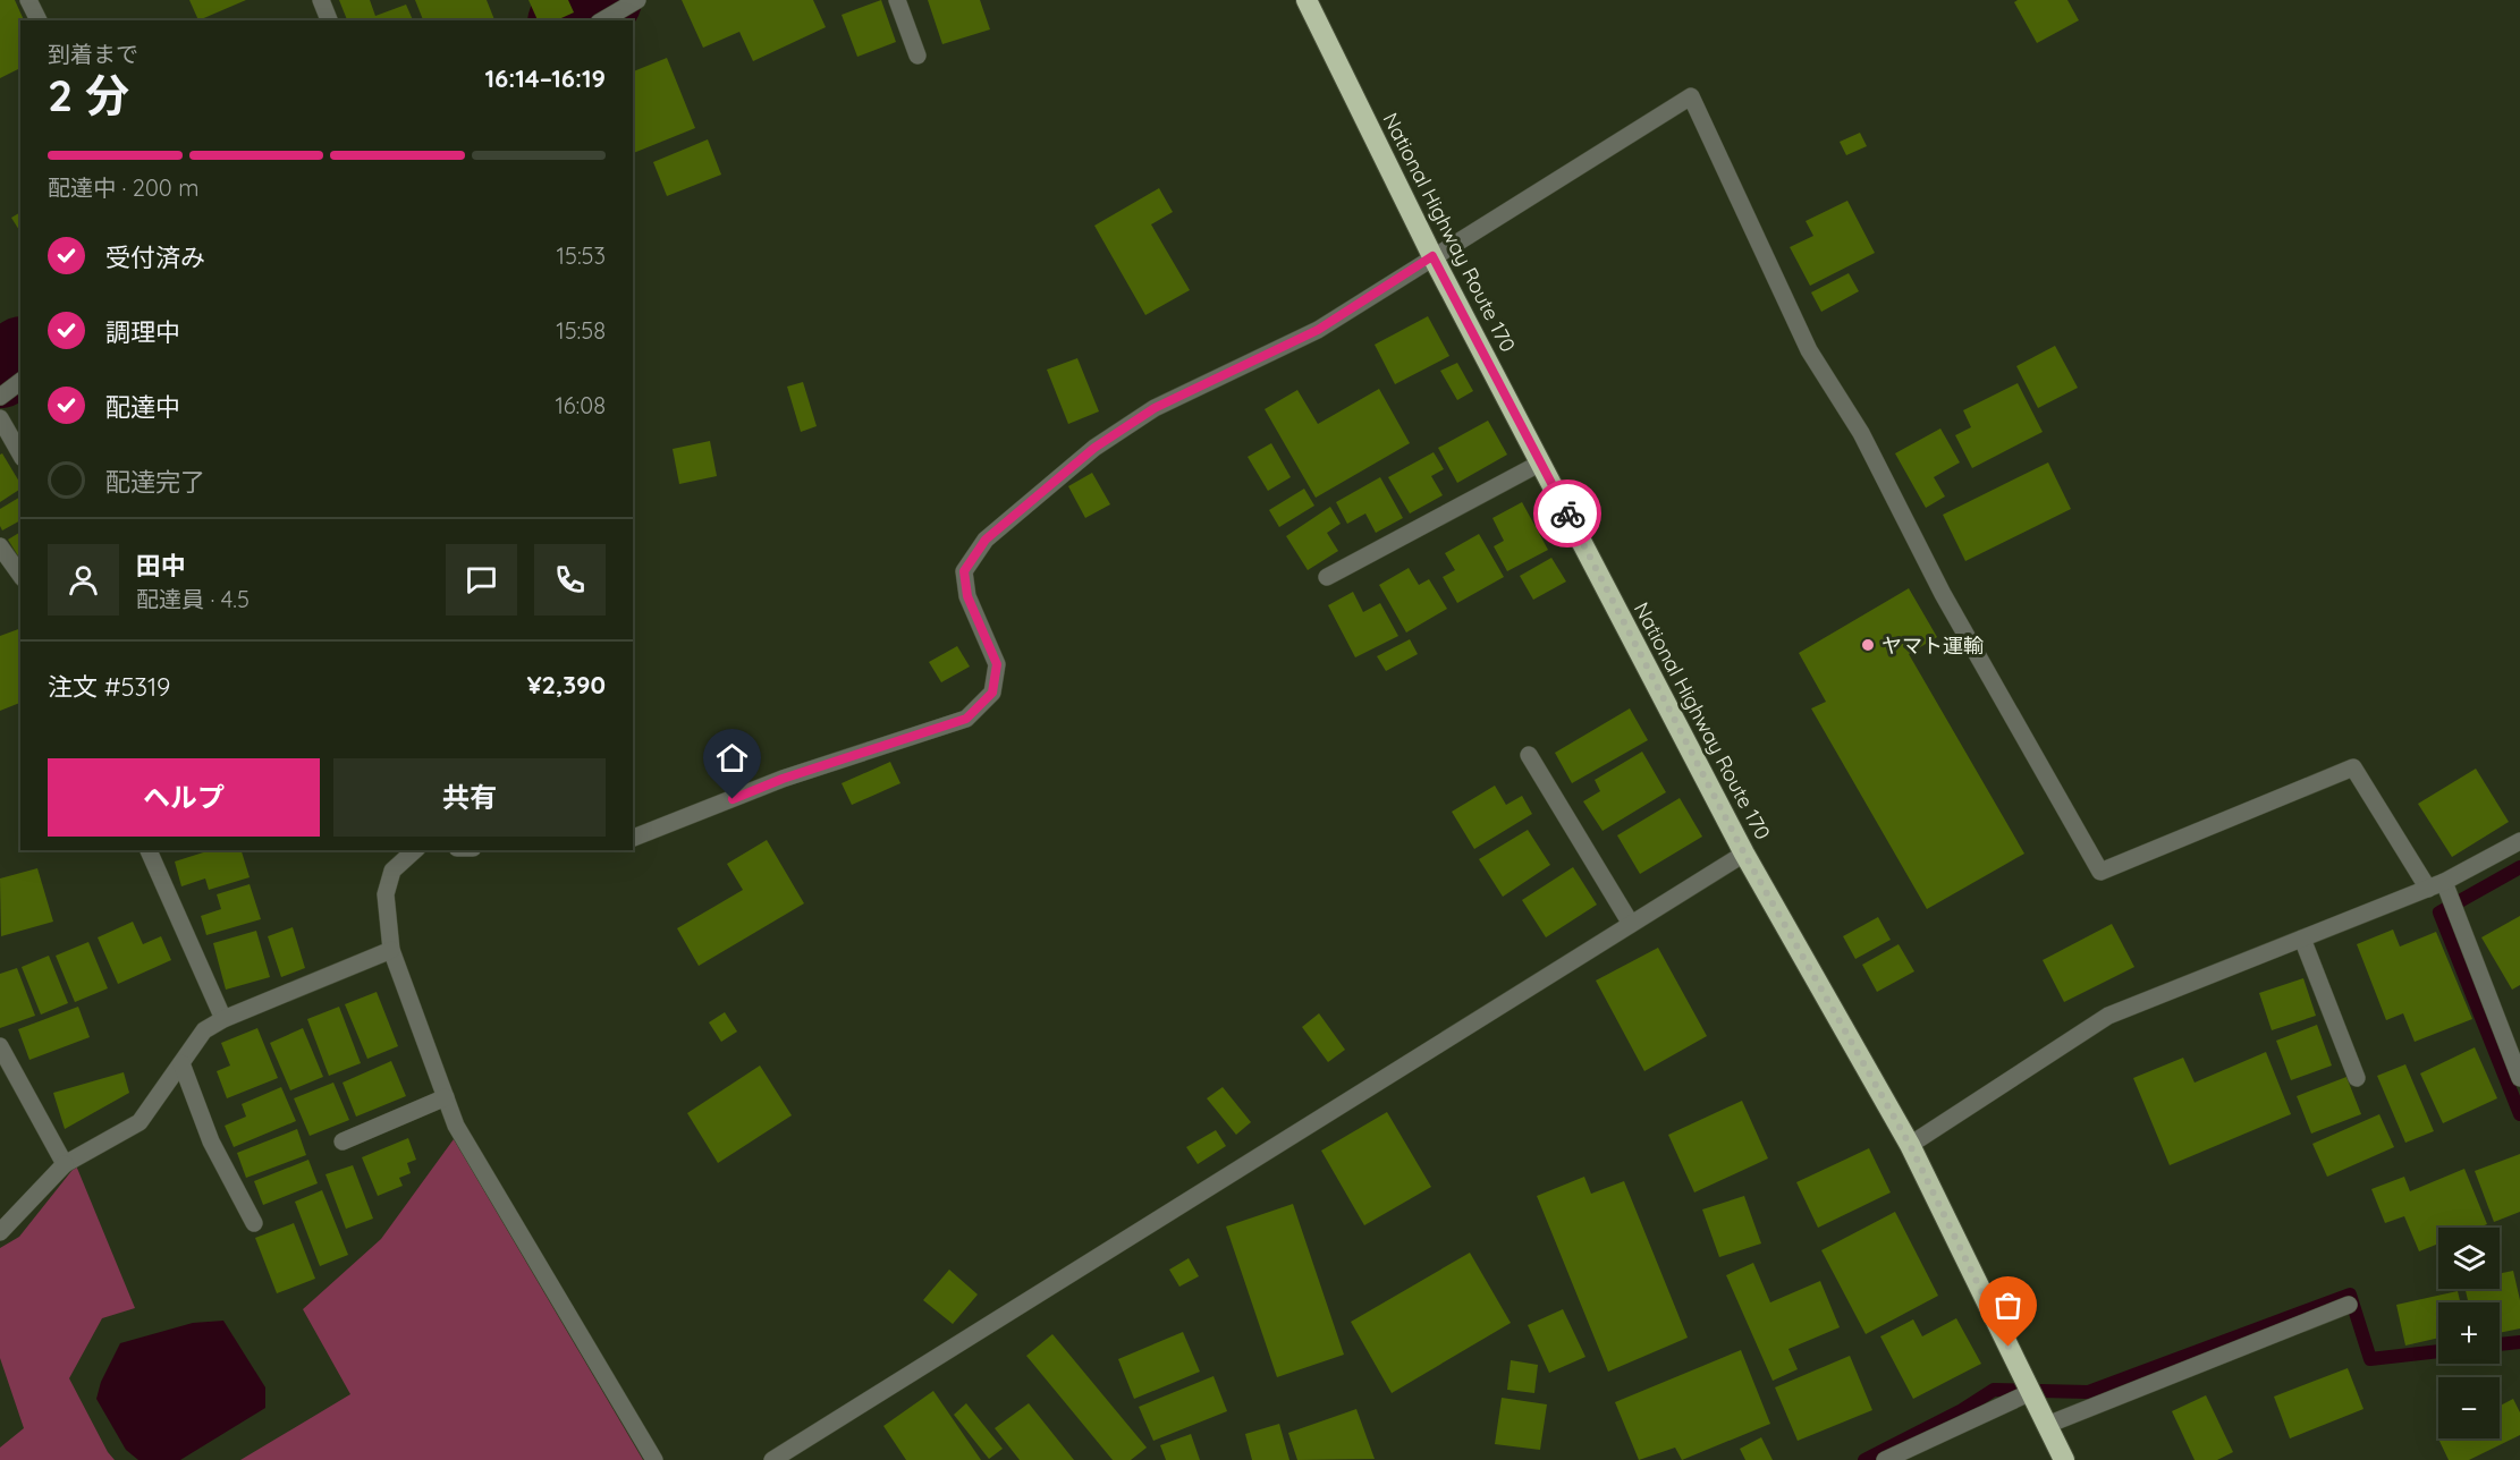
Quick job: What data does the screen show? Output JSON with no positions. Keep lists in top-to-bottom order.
{
  "streets": {
    "highway": ["National Highway Route 170"]
  },
  "places": ["ヤマト運輸"],
  "page": {
    "heading": ["2 分", "到着まで", "16:14–16:19"],
    "panel": [
      "田中",
      "配達員 · 4.5",
      "注文 #5319",
      "¥2,390"
    ],
    "bar": "配達中 · 200 m",
    "list": [
      ["受付済み", "15:53"],
      ["調理中", "15:58"],
      ["配達中", "16:08"],
      "配達完了"
    ],
    "buttons": ["ヘルプ", "共有"],
    "map_buttons": ["+", "−"]
  }
}
